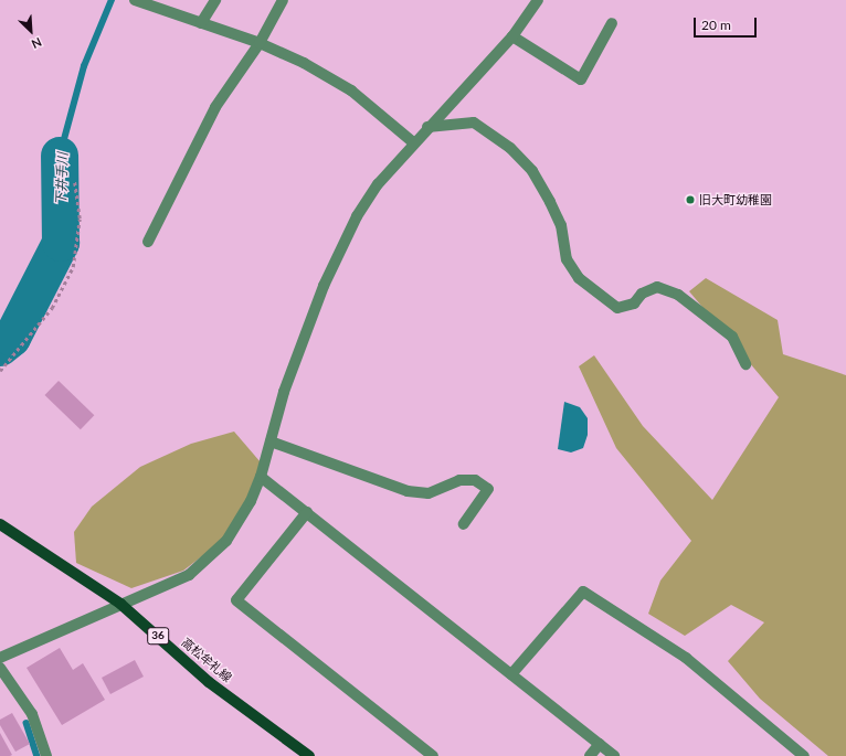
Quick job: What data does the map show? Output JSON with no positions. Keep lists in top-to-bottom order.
{
  "streets": {
    "main road": ["36", "高松牟礼線"]
  },
  "water": ["下井手川"],
  "places": ["旧大町幼稚園"],
  "scale_bar": "20 m",
  "north": "bottom right"
}
